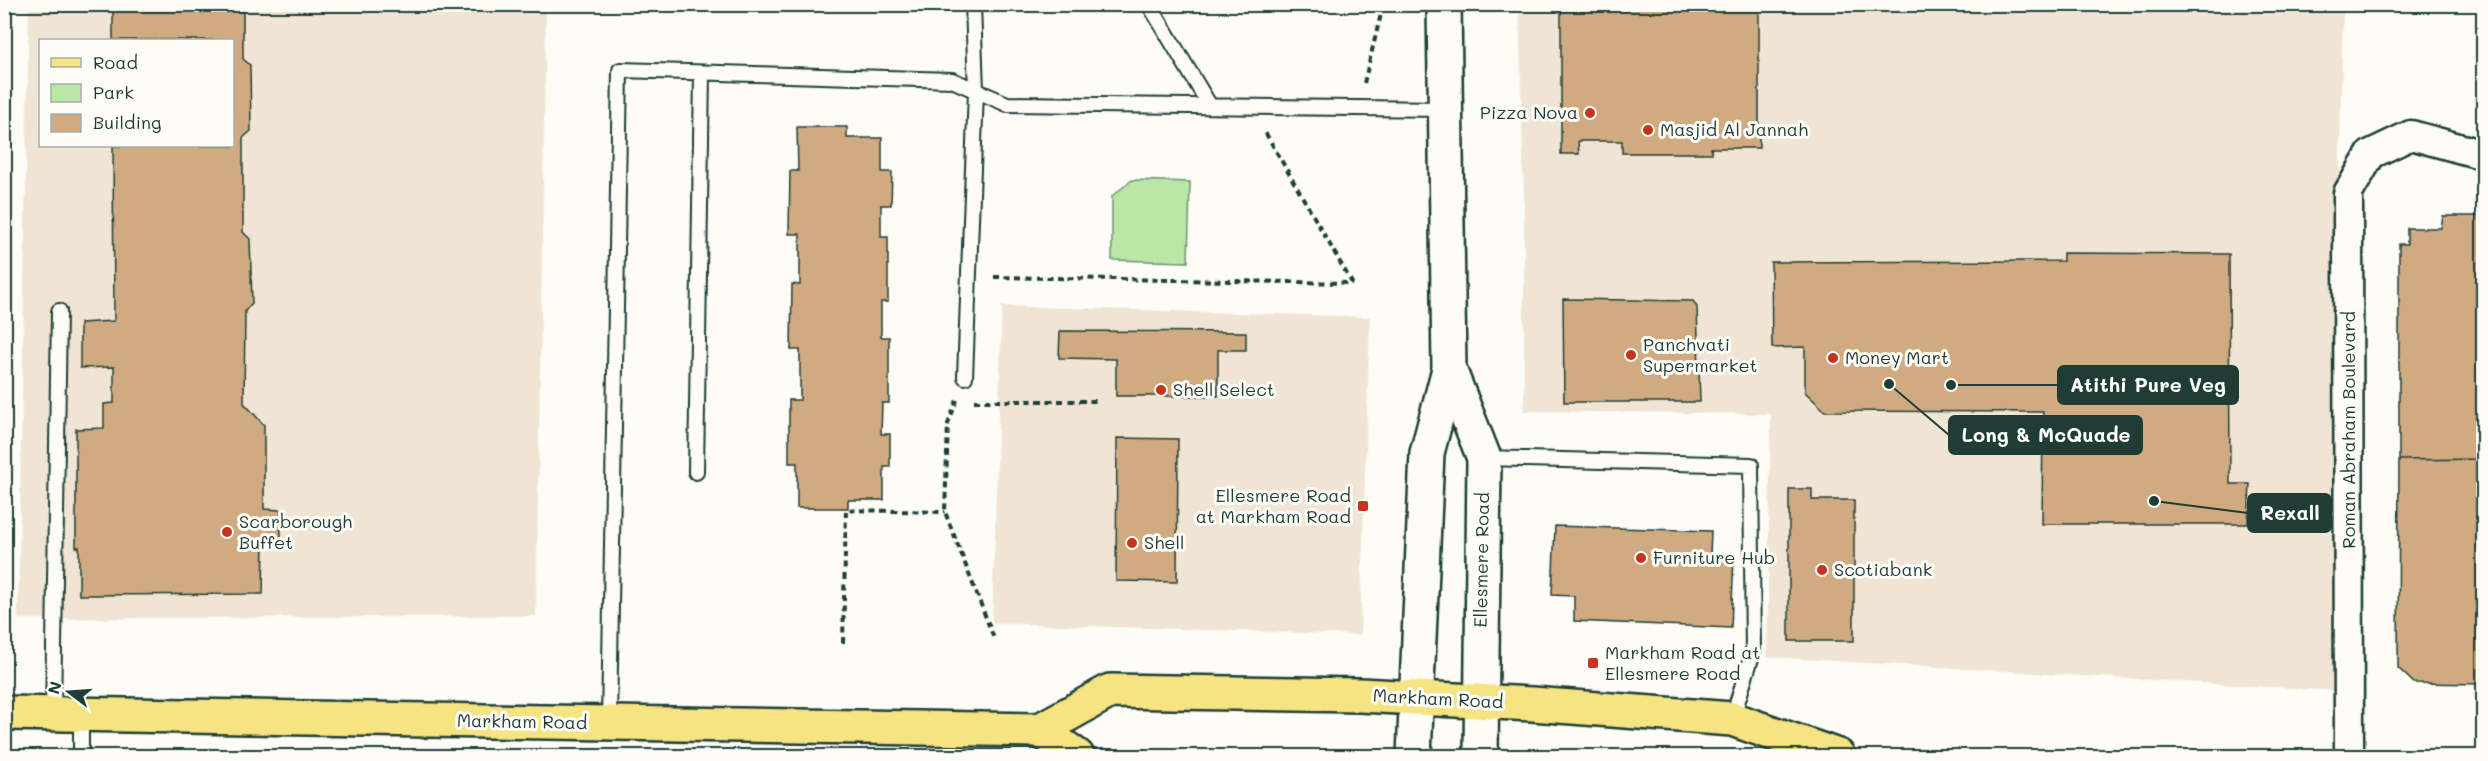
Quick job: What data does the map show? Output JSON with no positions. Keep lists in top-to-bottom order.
{
  "streets": {
    "main road": ["Ellesmere Road", "Markham Road"],
    "street": ["Roman Abraham Boulevard"]
  },
  "crossings": [
    ["Ellesmere Road", "Markham Road"]
  ],
  "places": {
    "other": [
      "Pizza Nova",
      "Masjid Al Jannah",
      "Panchvati Supermarket",
      "Money Mart",
      "Long & McQuade",
      "Atithi Pure Veg",
      "Shell Select",
      "Rexall",
      "Scarborough Buffet",
      "Shell",
      "Furniture Hub",
      "Scotiabank"
    ],
    "transit": ["Ellesmere Road at Markham Road", "Markham Road at Ellesmere Road"]
  },
  "legend": ["Road", "Park", "Building"],
  "north": "left"
}
